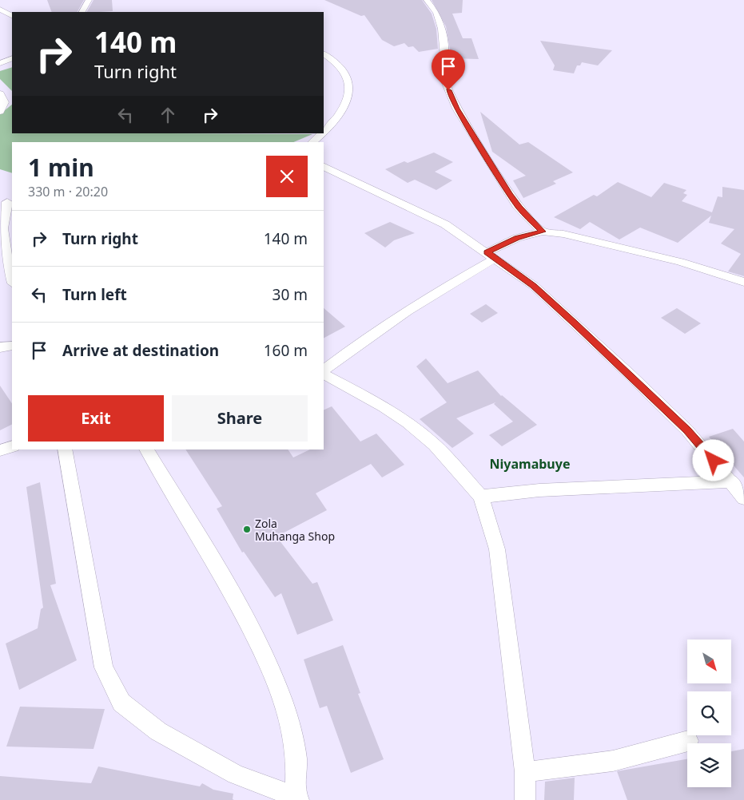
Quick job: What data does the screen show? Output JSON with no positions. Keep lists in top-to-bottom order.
{
  "districts": ["Niyamabuye"],
  "places": ["Zola Muhanga Shop"],
  "north": "bottom right",
  "page": {
    "turn": ["140 m", "Turn right"],
    "heading": ["1 min", "330 m · 20:20"],
    "list": [
      {
        "name": "Turn right",
        "value": "140 m"
      },
      {
        "name": "Turn left",
        "value": "30 m"
      },
      {
        "name": "Arrive at destination",
        "value": "160 m"
      }
    ],
    "buttons": ["Exit", "Share"]
  }
}
